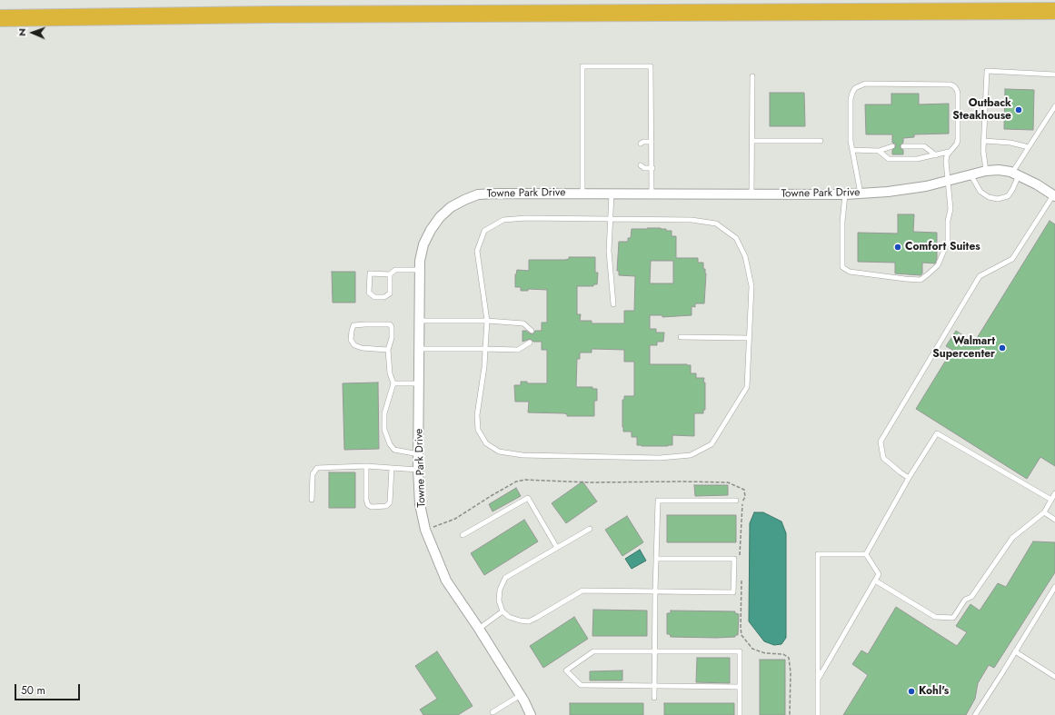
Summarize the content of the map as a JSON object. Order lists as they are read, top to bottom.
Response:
{
  "streets": {
    "street": ["Towne Park Drive"]
  },
  "places": [
    "Outback Steakhouse",
    "Comfort Suites",
    "Walmart Supercenter",
    "Kohl's"
  ],
  "scale_bar": "50 m",
  "north": "left"
}
